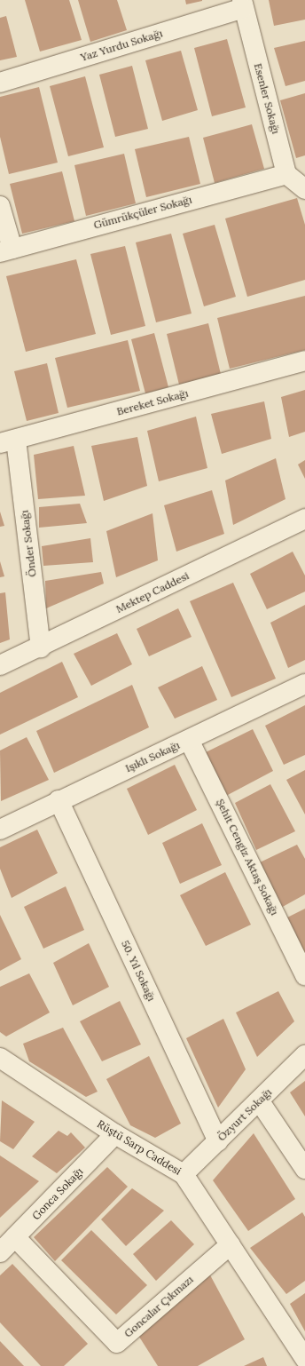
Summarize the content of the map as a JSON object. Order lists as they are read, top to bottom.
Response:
{
  "streets": {
    "street": [
      "Yaz Yurdu Sokağı",
      "Esenler Sokağı",
      "Gümrükçüler Sokağı",
      "Bereket Sokağı",
      "Önder Sokağı",
      "Mektep Caddesi",
      "Işıklı Sokağı",
      "Şehit Cengiz Aktaş Sokağı",
      "50. Yıl Sokağı",
      "Özyurt Sokağı",
      "Rüştü Sarp Caddesi",
      "Gonca Sokağı",
      "Goncalar Çıkmazı"
    ]
  },
  "crossings": [
    ["Yaz Yurdu Sokağı", "Esenler Sokağı"],
    ["Esenler Sokağı", "Gümrükçüler Sokağı"],
    ["Bereket Sokağı", "Önder Sokağı"],
    ["Önder Sokağı", "Mektep Caddesi"],
    ["Işıklı Sokağı", "Şehit Cengiz Aktaş Sokağı"],
    ["Işıklı Sokağı", "50. Yıl Sokağı"],
    ["50. Yıl Sokağı", "Özyurt Sokağı"],
    ["Özyurt Sokağı", "Rüştü Sarp Caddesi"],
    ["Rüştü Sarp Caddesi", "Gonca Sokağı"],
    ["Rüştü Sarp Caddesi", "Goncalar Çıkmazı"],
    ["Gonca Sokağı", "Goncalar Çıkmazı"]
  ]
}
